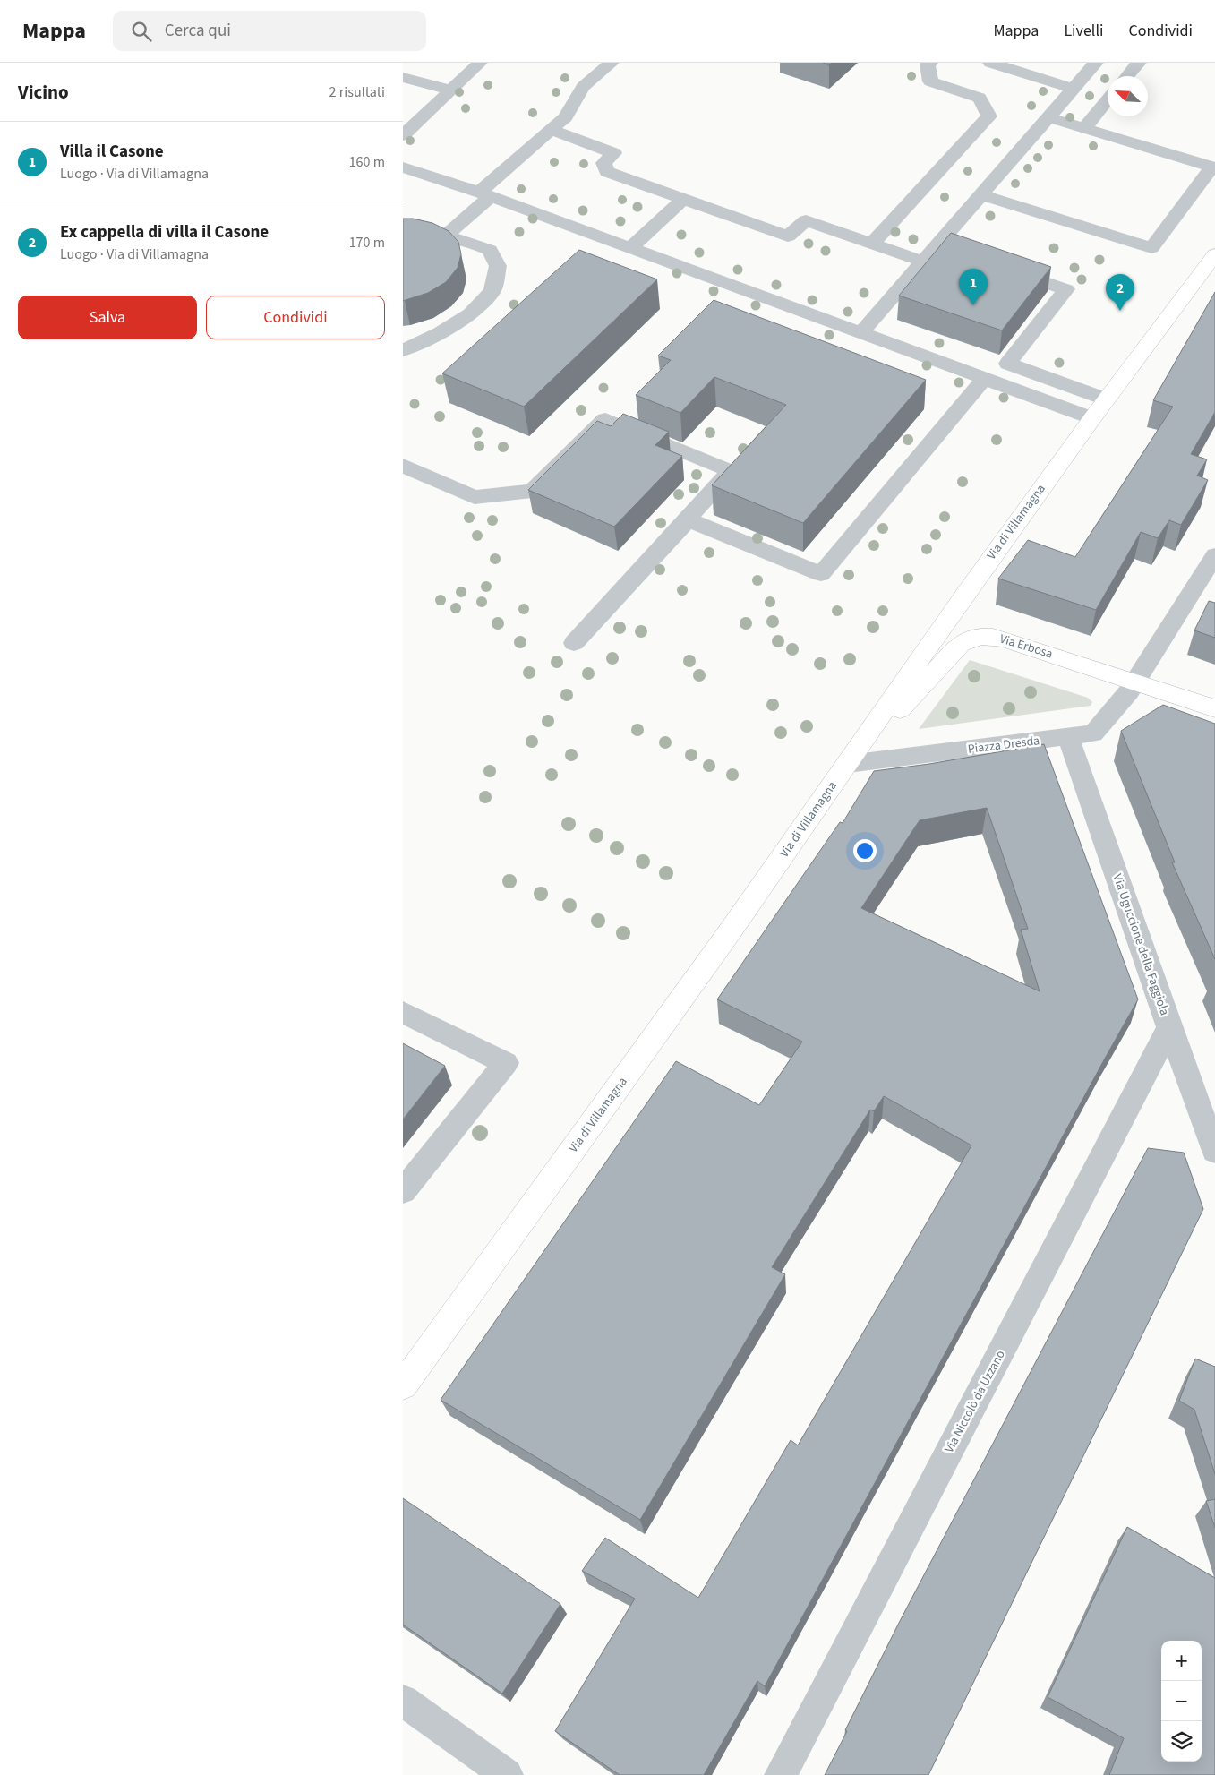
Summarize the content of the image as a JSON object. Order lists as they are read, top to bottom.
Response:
{
  "streets": {
    "main road": ["Via di Villamagna", "Via Erbosa"],
    "street": ["Piazza Dresda", "Via Uguccione della Faggiola", "Via Niccolò da Uzzano"]
  },
  "crossings": [
    ["Via di Villamagna", "Via Erbosa"],
    ["Via di Villamagna", "Piazza Dresda"],
    ["Via Erbosa", "Piazza Dresda"],
    ["Piazza Dresda", "Via Uguccione della Faggiola"],
    ["Via Uguccione della Faggiola", "Via Niccolò da Uzzano"]
  ],
  "north": "top left",
  "page": {
    "header": "Mappa",
    "search": "Cerca qui",
    "nav": ["Mappa", "Livelli", "Condividi"],
    "heading": ["Vicino", "2 risultati"],
    "list": [
      {
        "mark": "1",
        "name": "Villa il Casone",
        "note": "Luogo · Via di Villamagna",
        "value": "160 m"
      },
      {
        "mark": "2",
        "name": "Ex cappella di villa il Casone",
        "note": "Luogo · Via di Villamagna",
        "value": "170 m"
      }
    ],
    "pins": ["1", "2"],
    "buttons": ["Salva", "Condividi"],
    "map_buttons": ["+", "−"]
  }
}
